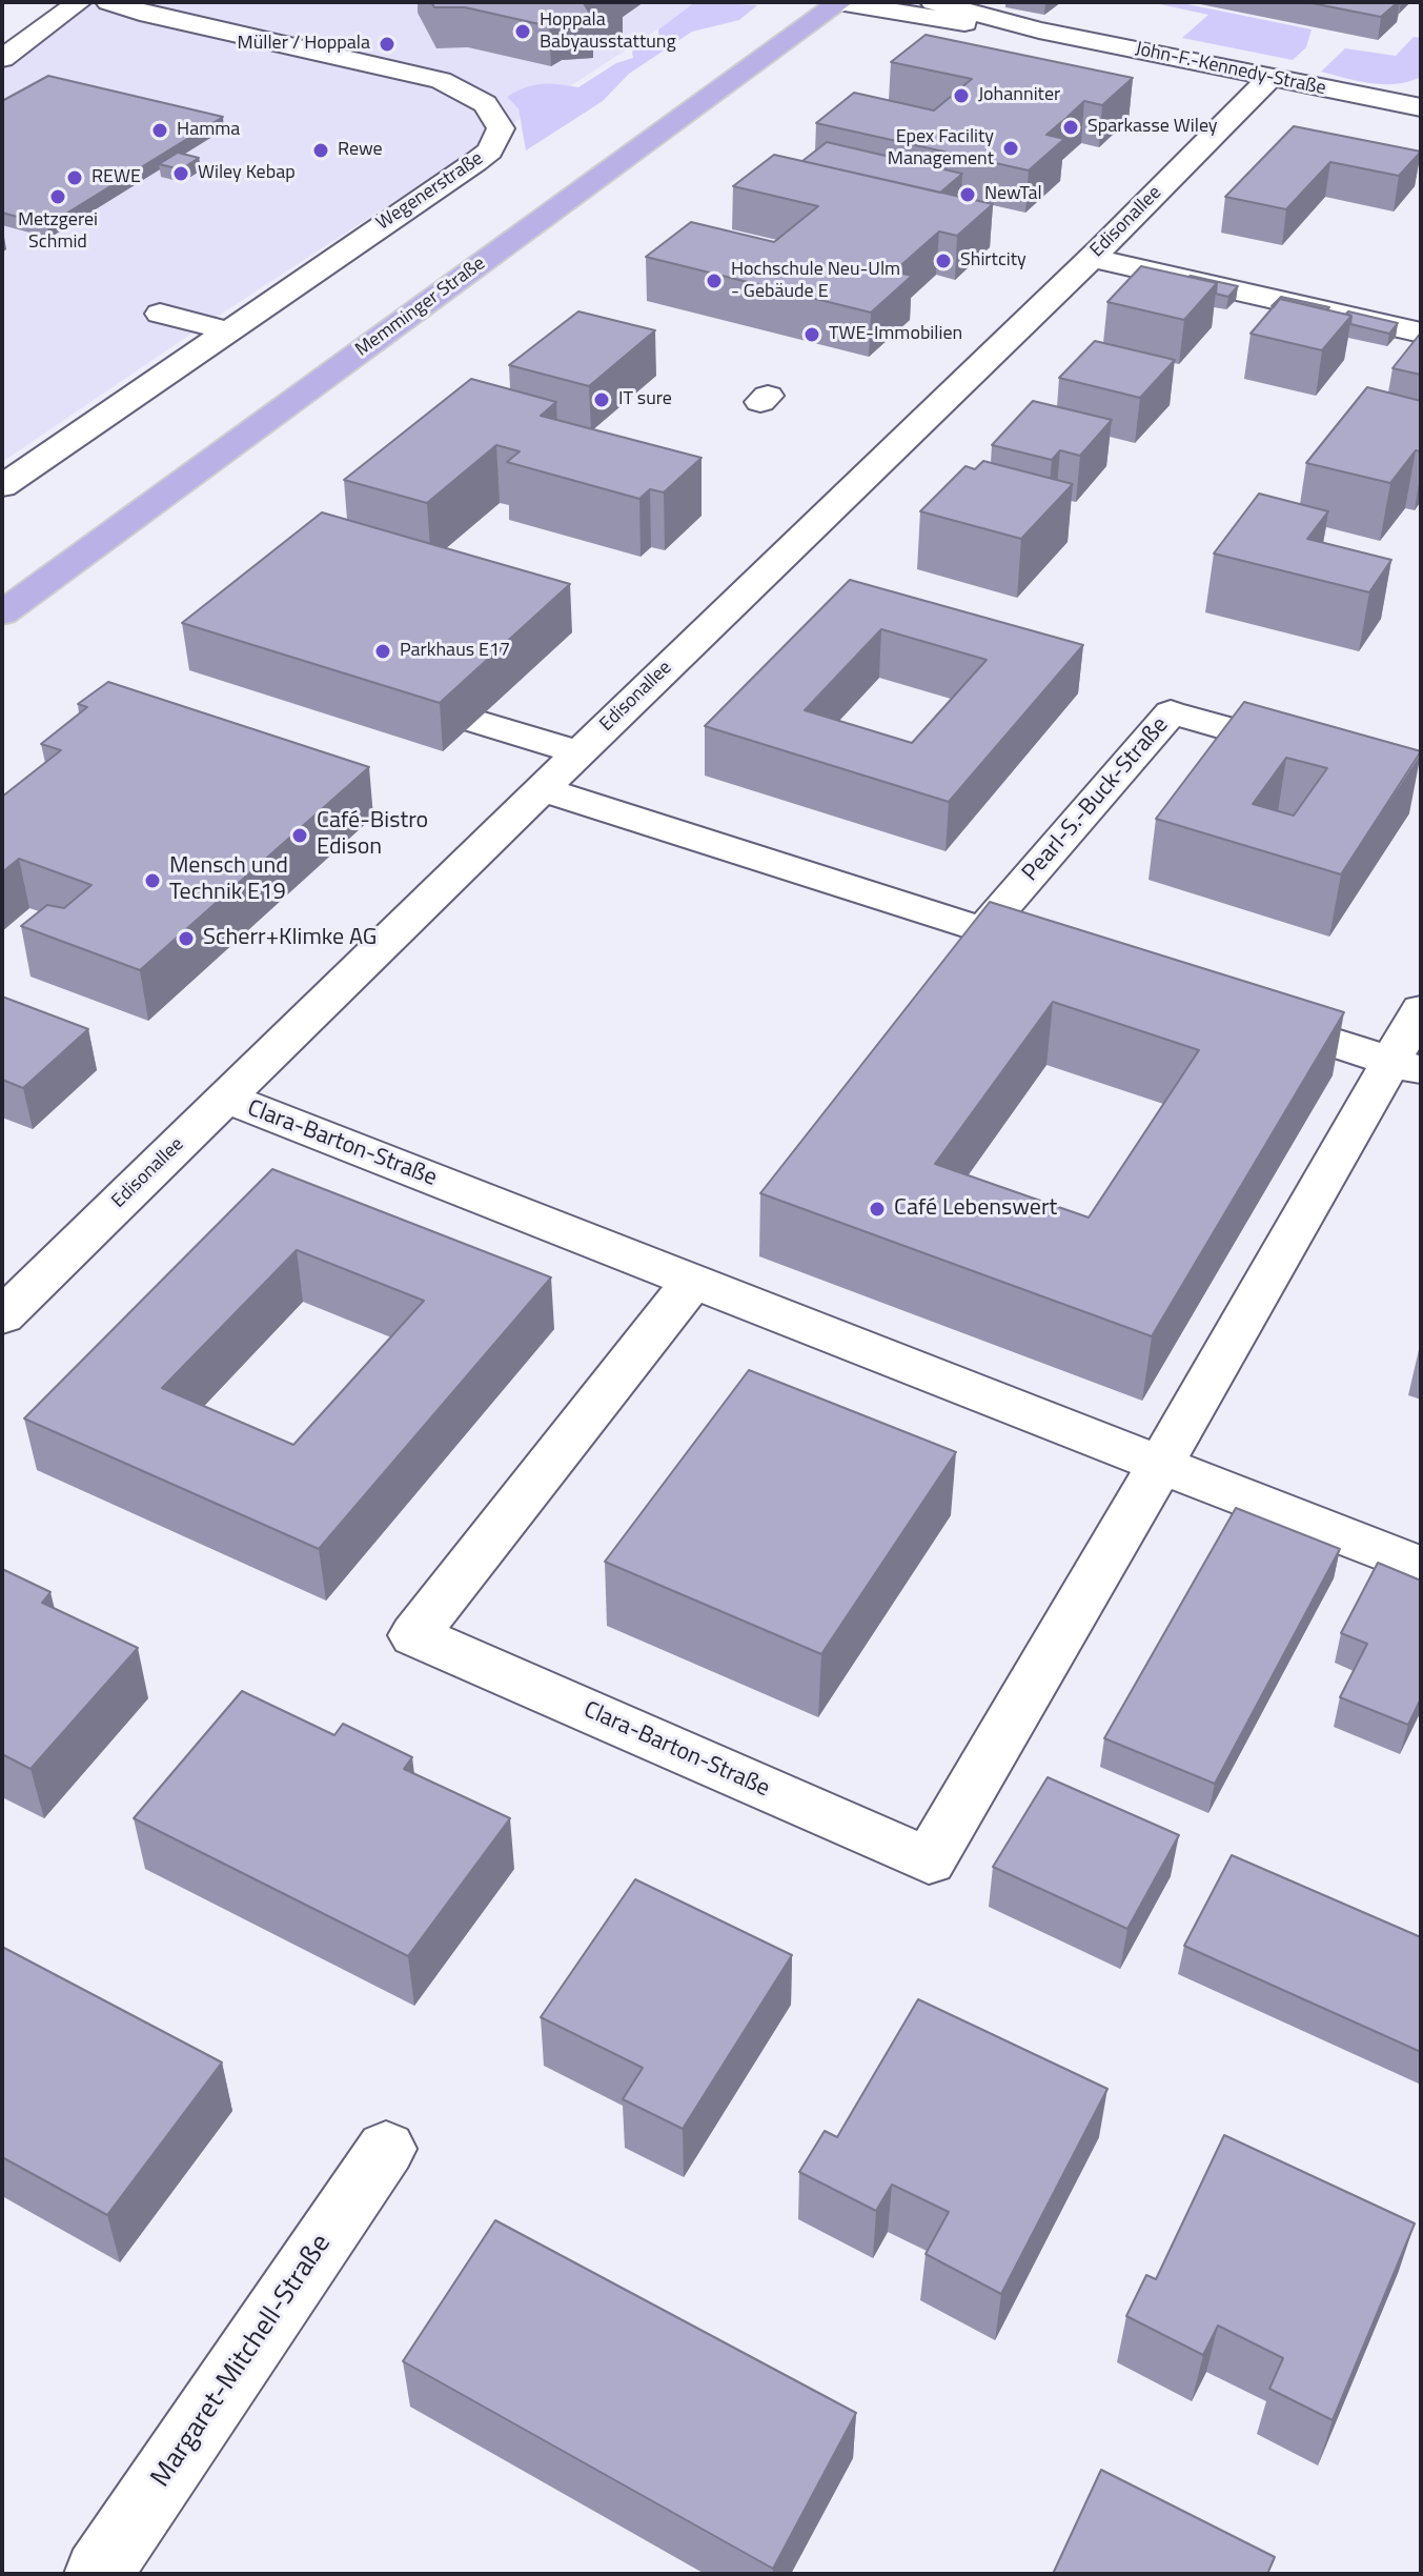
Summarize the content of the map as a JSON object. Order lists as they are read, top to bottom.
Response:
{
  "streets": {
    "main road": ["Memminger Straße"],
    "street": [
      "John-F.-Kennedy-Straße",
      "Wegenerstraße",
      "Edisonallee",
      "Pearl-S.-Buck-Straße",
      "Clara-Barton-Straße",
      "Margaret-Mitchell-Straße"
    ]
  },
  "crossings": [
    ["John-F.-Kennedy-Straße", "Edisonallee"],
    ["John-F.-Kennedy-Straße", "Memminger Straße"],
    ["Edisonallee", "Clara-Barton-Straße"]
  ],
  "places": [
    "Hoppala Babyausstattung",
    "Müller / Hoppala",
    "Johanniter",
    "Sparkasse Wiley",
    "Hamma",
    "Epex Facility Management",
    "Rewe",
    "Wiley Kebap",
    "REWE",
    "NewTal",
    "Metzgerei Schmid",
    "Shirtcity",
    "Hochschule Neu-Ulm - Gebäude E",
    "TWE-Immobilien",
    "IT sure",
    "Parkhaus E17",
    "Café-Bistro Edison",
    "Mensch und Technik E19",
    "Scherr+Klimke AG",
    "Café Lebenswert"
  ]
}
